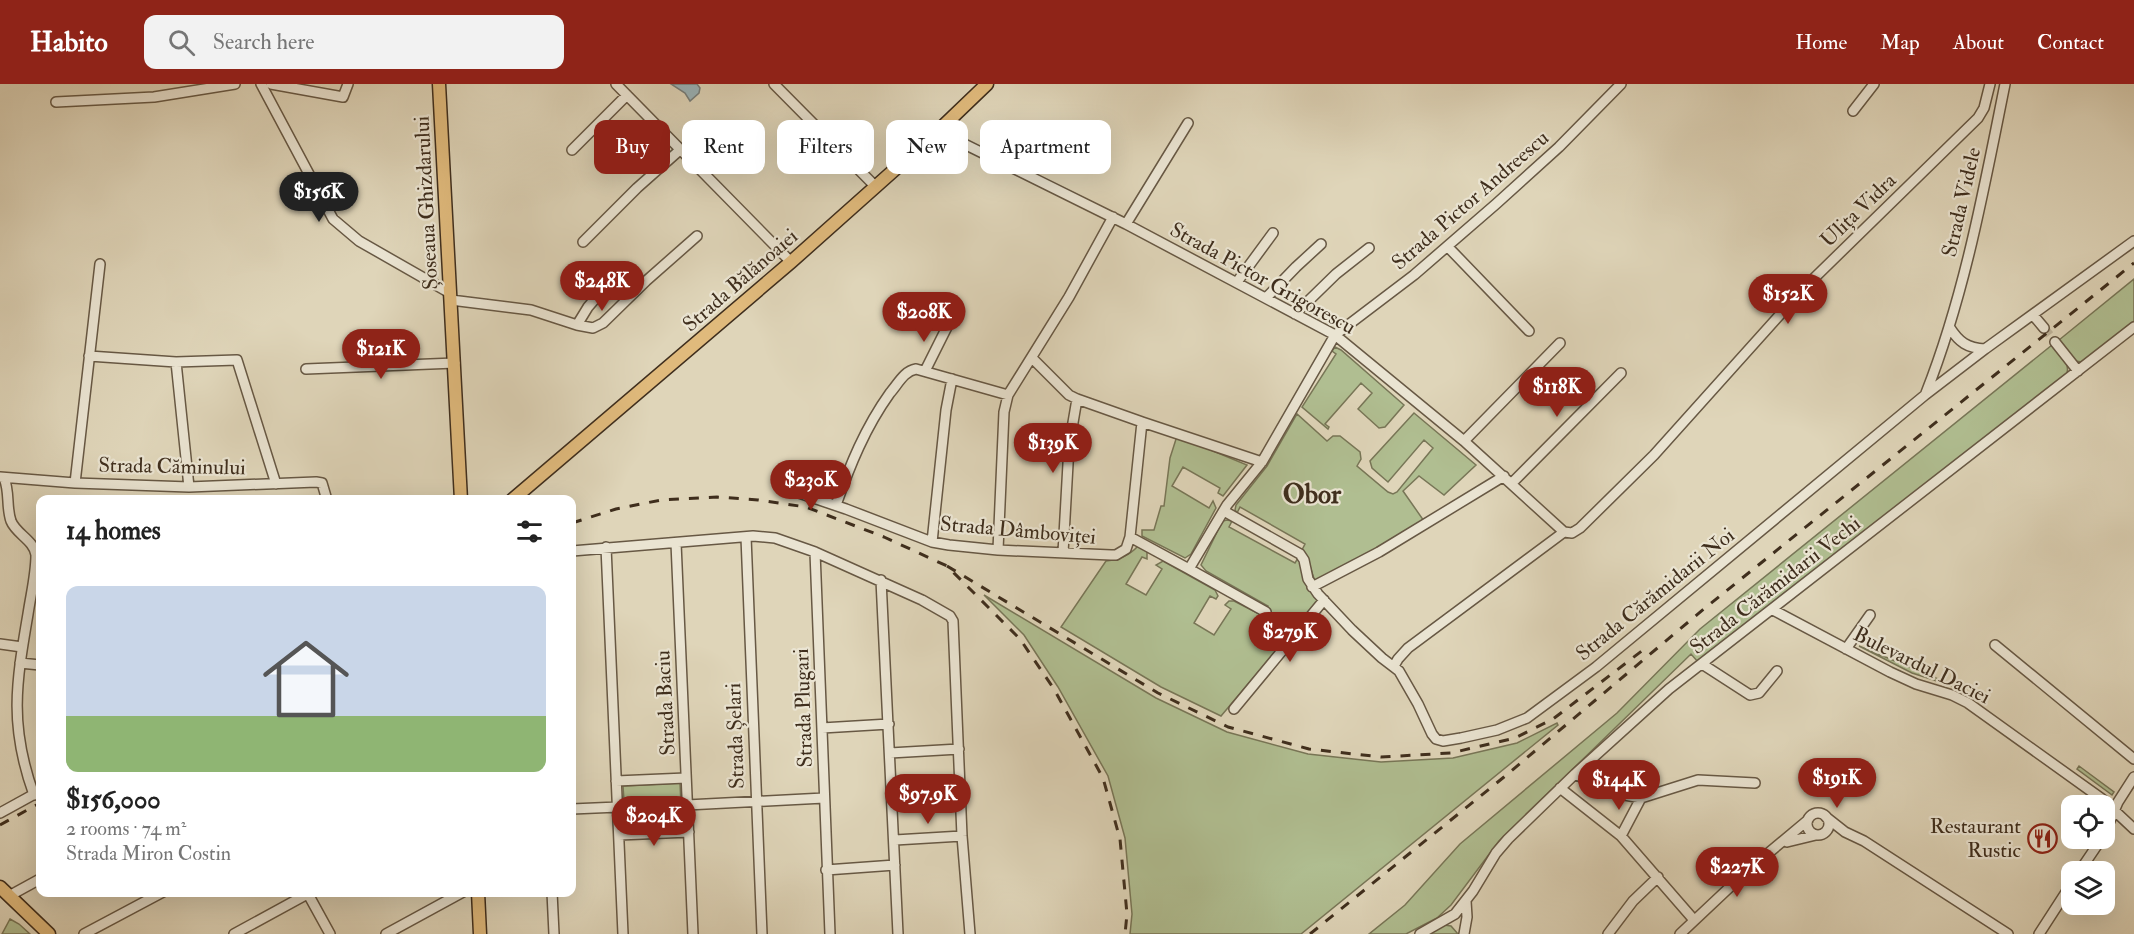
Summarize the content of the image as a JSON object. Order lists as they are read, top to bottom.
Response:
{
  "streets": {
    "main road": ["Șoseaua Ghizdarului", "Strada Bălănoaiei"],
    "street": [
      "Strada Pictor Andreescu",
      "Strada Videle",
      "Ulița Vidra",
      "Strada Pictor Grigorescu",
      "Strada Căminului",
      "Strada Dâmboviței",
      "Strada Cărămidarii Vechi",
      "Strada Cărămidarii Noi",
      "Bulevardul Daciei",
      "Strada Baciu",
      "Strada Plugari",
      "Strada Șelari"
    ]
  },
  "crossings": [
    ["Strada Pictor Andreescu", "Strada Pictor Grigorescu"],
    ["Strada Videle", "Strada Cărămidarii Noi"],
    ["Ulița Vidra", "Strada Pictor Grigorescu"],
    ["Ulița Vidra", "Strada Cărămidarii Noi"],
    ["Strada Cărămidarii Vechi", "Bulevardul Daciei"]
  ],
  "districts": ["Obor"],
  "places": {
    "restaurant": ["Restaurant Rustic"]
  },
  "page": {
    "header": "Habito",
    "search": "Search here",
    "nav": [
      "Home",
      "Map",
      "About",
      "Contact"
    ],
    "chip": [
      "Buy",
      "Rent",
      "Filters",
      "New",
      "Apartment"
    ],
    "price": [
      "$156K",
      "$248K",
      "$152K",
      "$208K",
      "$121K",
      "$118K",
      "$139K",
      "$230K",
      "$279K",
      "$191K",
      "$144K",
      "$97.9K",
      "$204K",
      "$227K"
    ],
    "heading": "14 homes",
    "list": [
      {
        "name": "$156,000",
        "note": "2 rooms · 74 m² · Strada Miron Costin"
      }
    ]
  }
}
